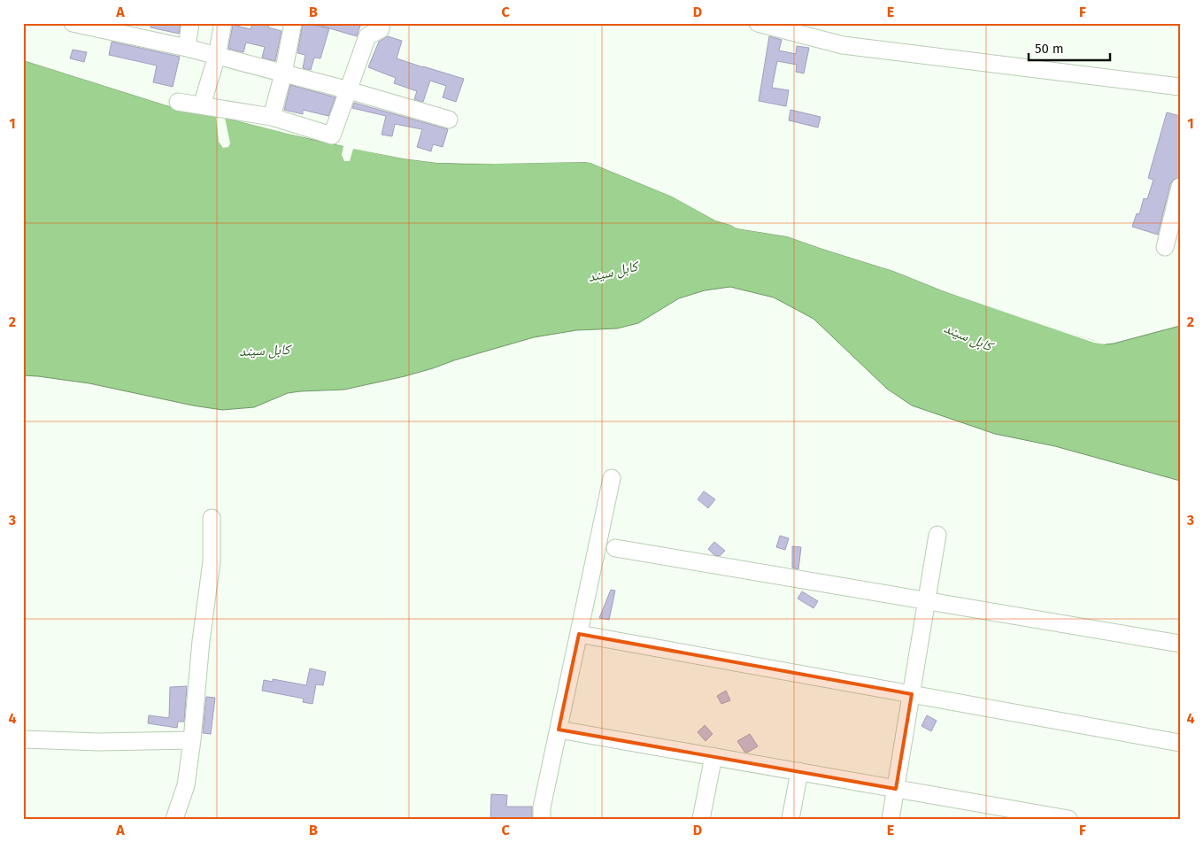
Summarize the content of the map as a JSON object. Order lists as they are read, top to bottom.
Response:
{
  "water": ["کابل سيند"],
  "scale_bar": "50 m",
  "grid": {
    "columns": [
      "A",
      "B",
      "C",
      "D",
      "E",
      "F"
    ],
    "rows": [
      "1",
      "2",
      "3",
      "4"
    ]
  }
}
